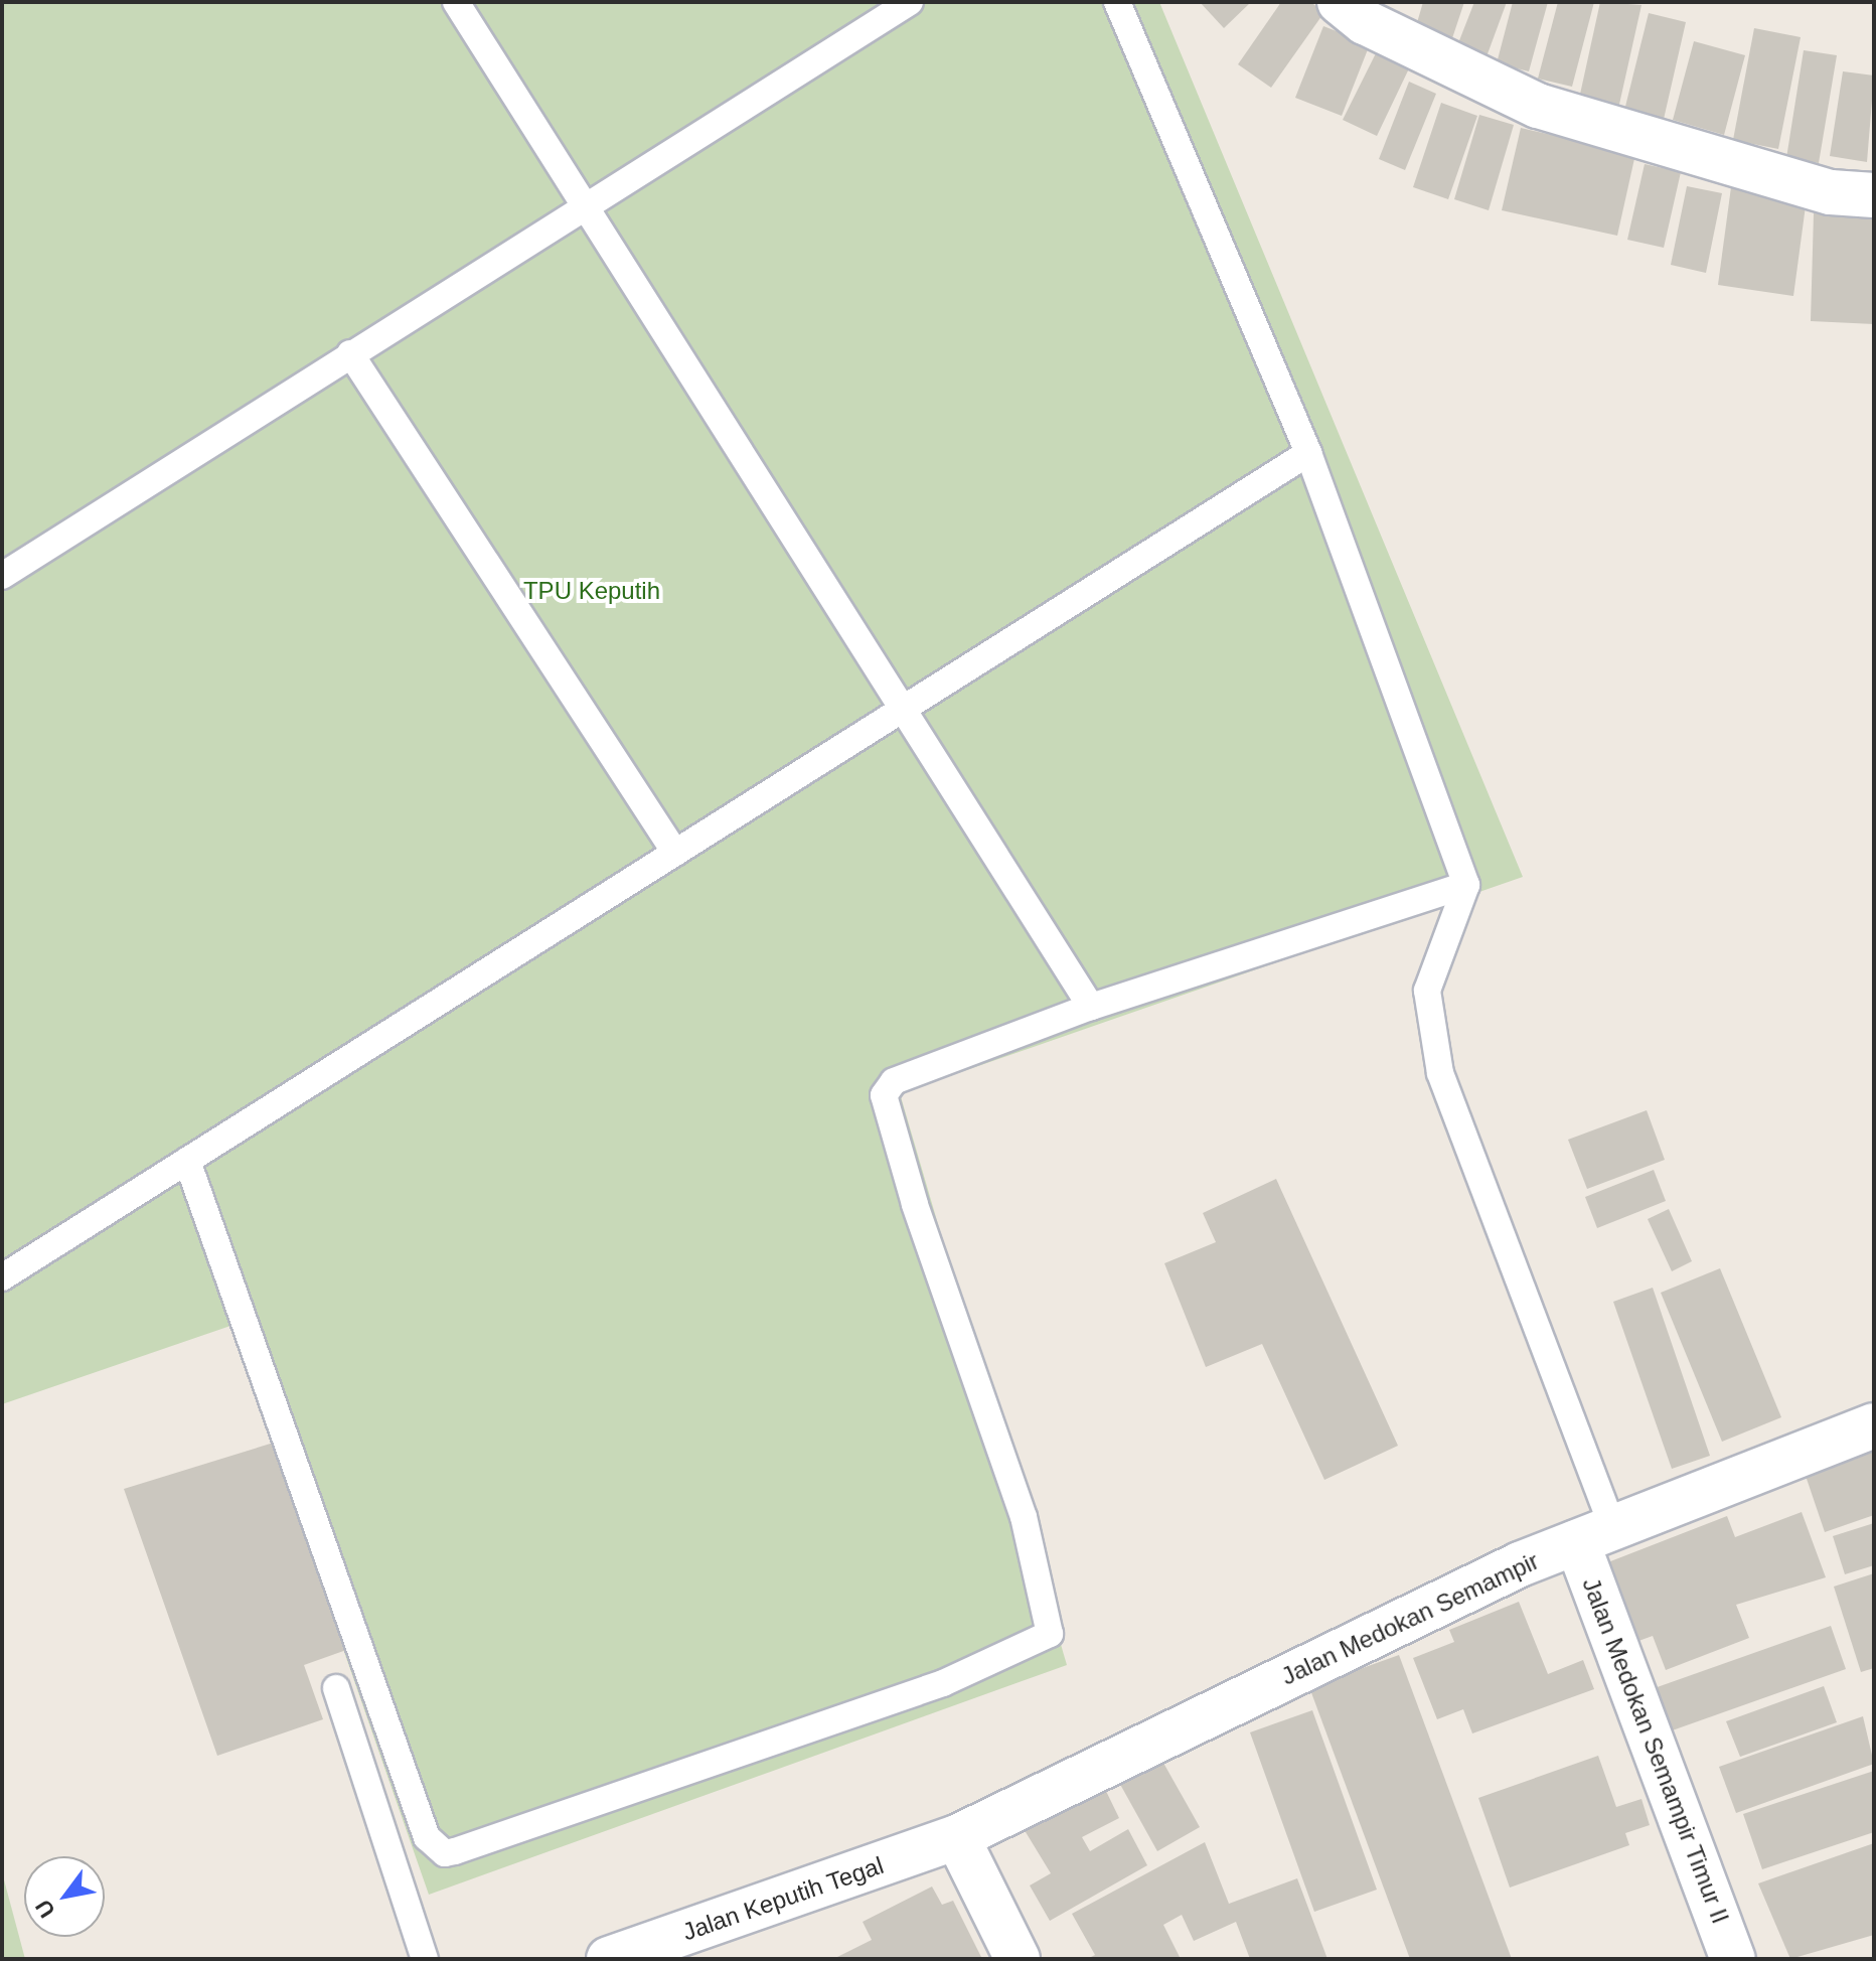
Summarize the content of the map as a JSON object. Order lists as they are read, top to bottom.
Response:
{
  "streets": {
    "street": ["Jalan Medokan Semampir", "Jalan Medokan Semampir Timur II", "Jalan Keputih Tegal"]
  },
  "crossings": [
    ["Jalan Medokan Semampir", "Jalan Medokan Semampir Timur II"],
    ["Jalan Medokan Semampir", "Jalan Keputih Tegal"]
  ],
  "parks": ["TPU Keputih"],
  "north": "bottom left"
}
